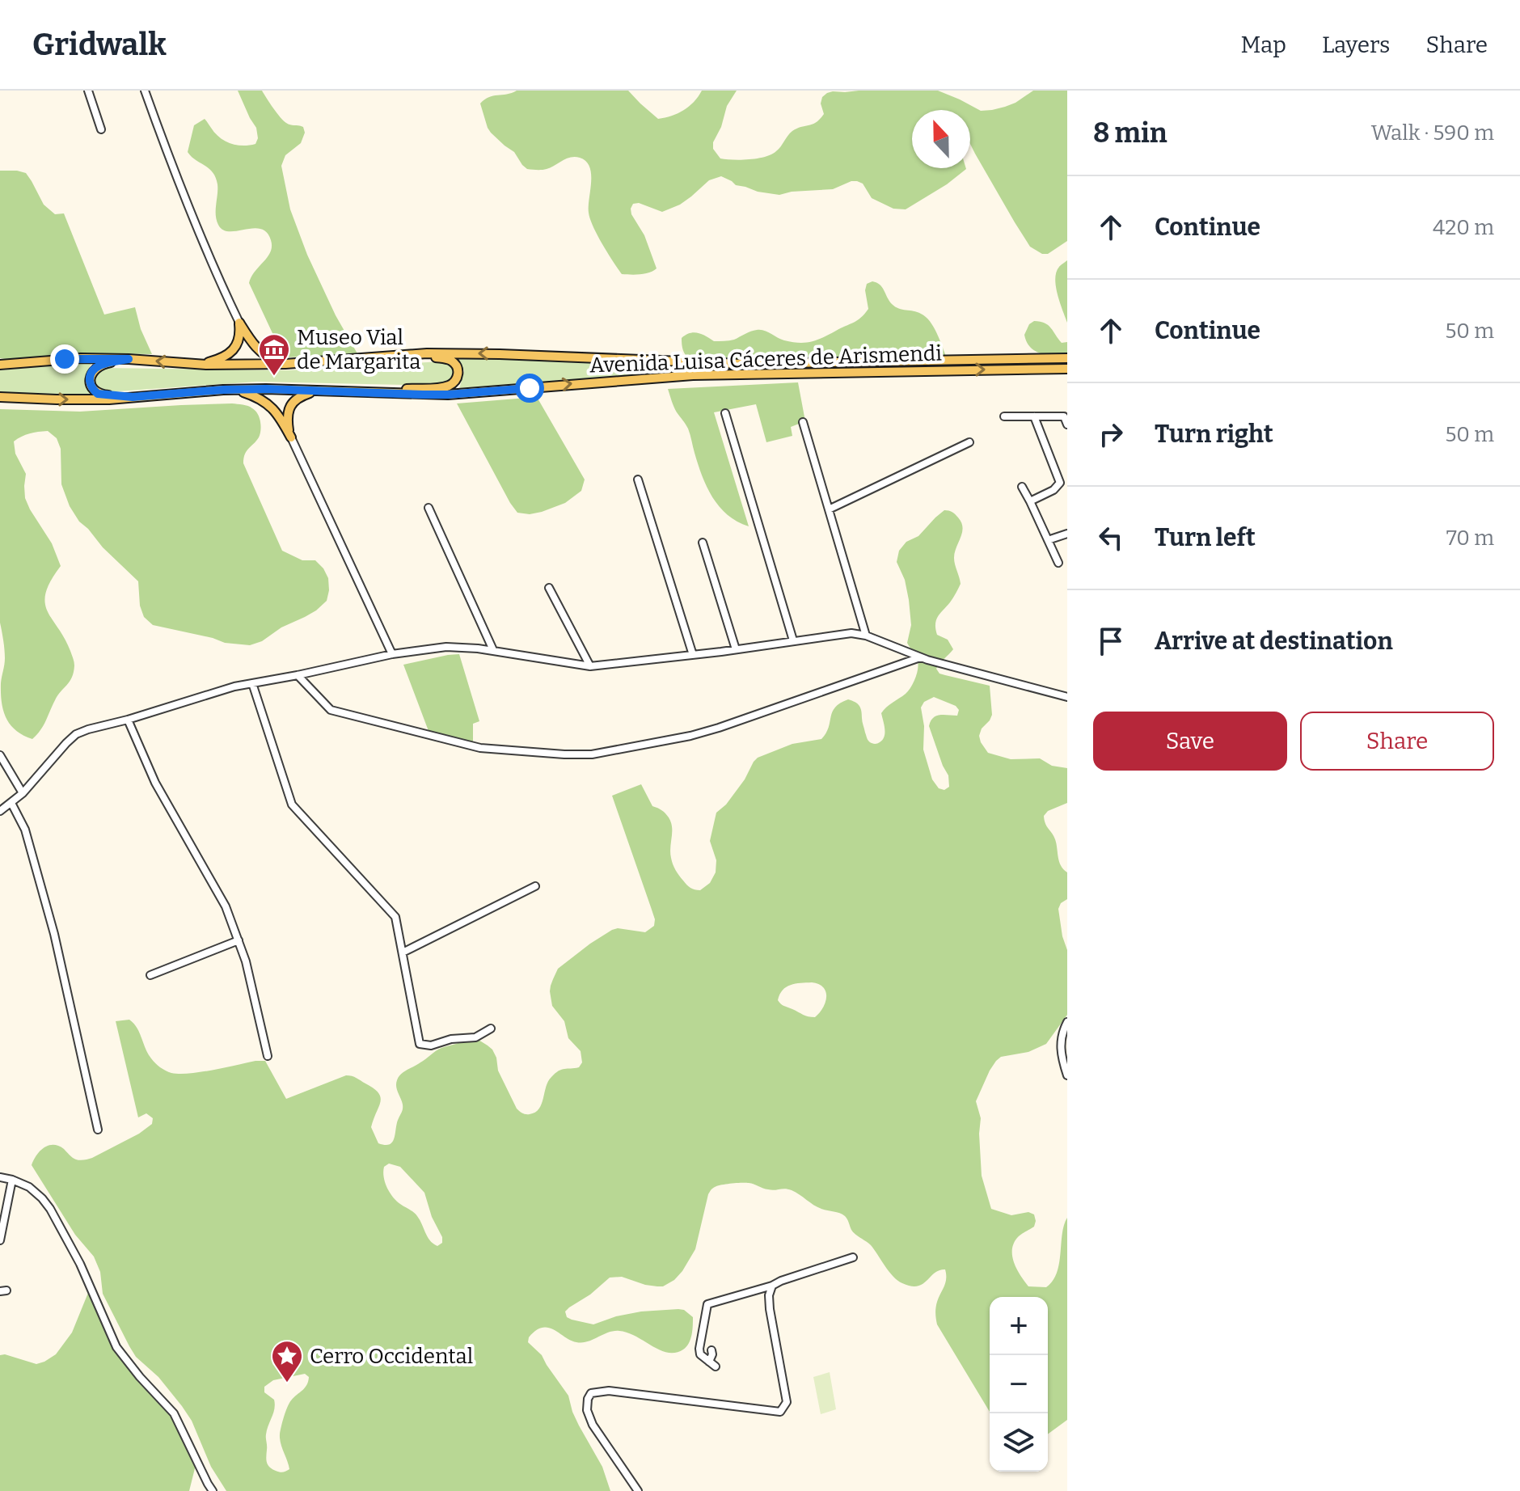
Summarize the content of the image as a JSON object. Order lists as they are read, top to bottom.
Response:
{
  "streets": {
    "main road": ["Avenida Luisa Cáceres de Arismendi"]
  },
  "places": {
    "museum": ["Museo Vial de Margarita"],
    "place": ["Cerro Occidental"]
  },
  "north": "top",
  "page": {
    "header": "Gridwalk",
    "nav": ["Map", "Layers", "Share"],
    "heading": ["8 min", "Walk · 590 m"],
    "list": [
      ["Continue", "420 m"],
      ["Continue", "50 m"],
      ["Turn right", "50 m"],
      ["Turn left", "70 m"],
      "Arrive at destination"
    ],
    "buttons": ["Save", "Share"],
    "map_buttons": ["+", "−"]
  }
}
